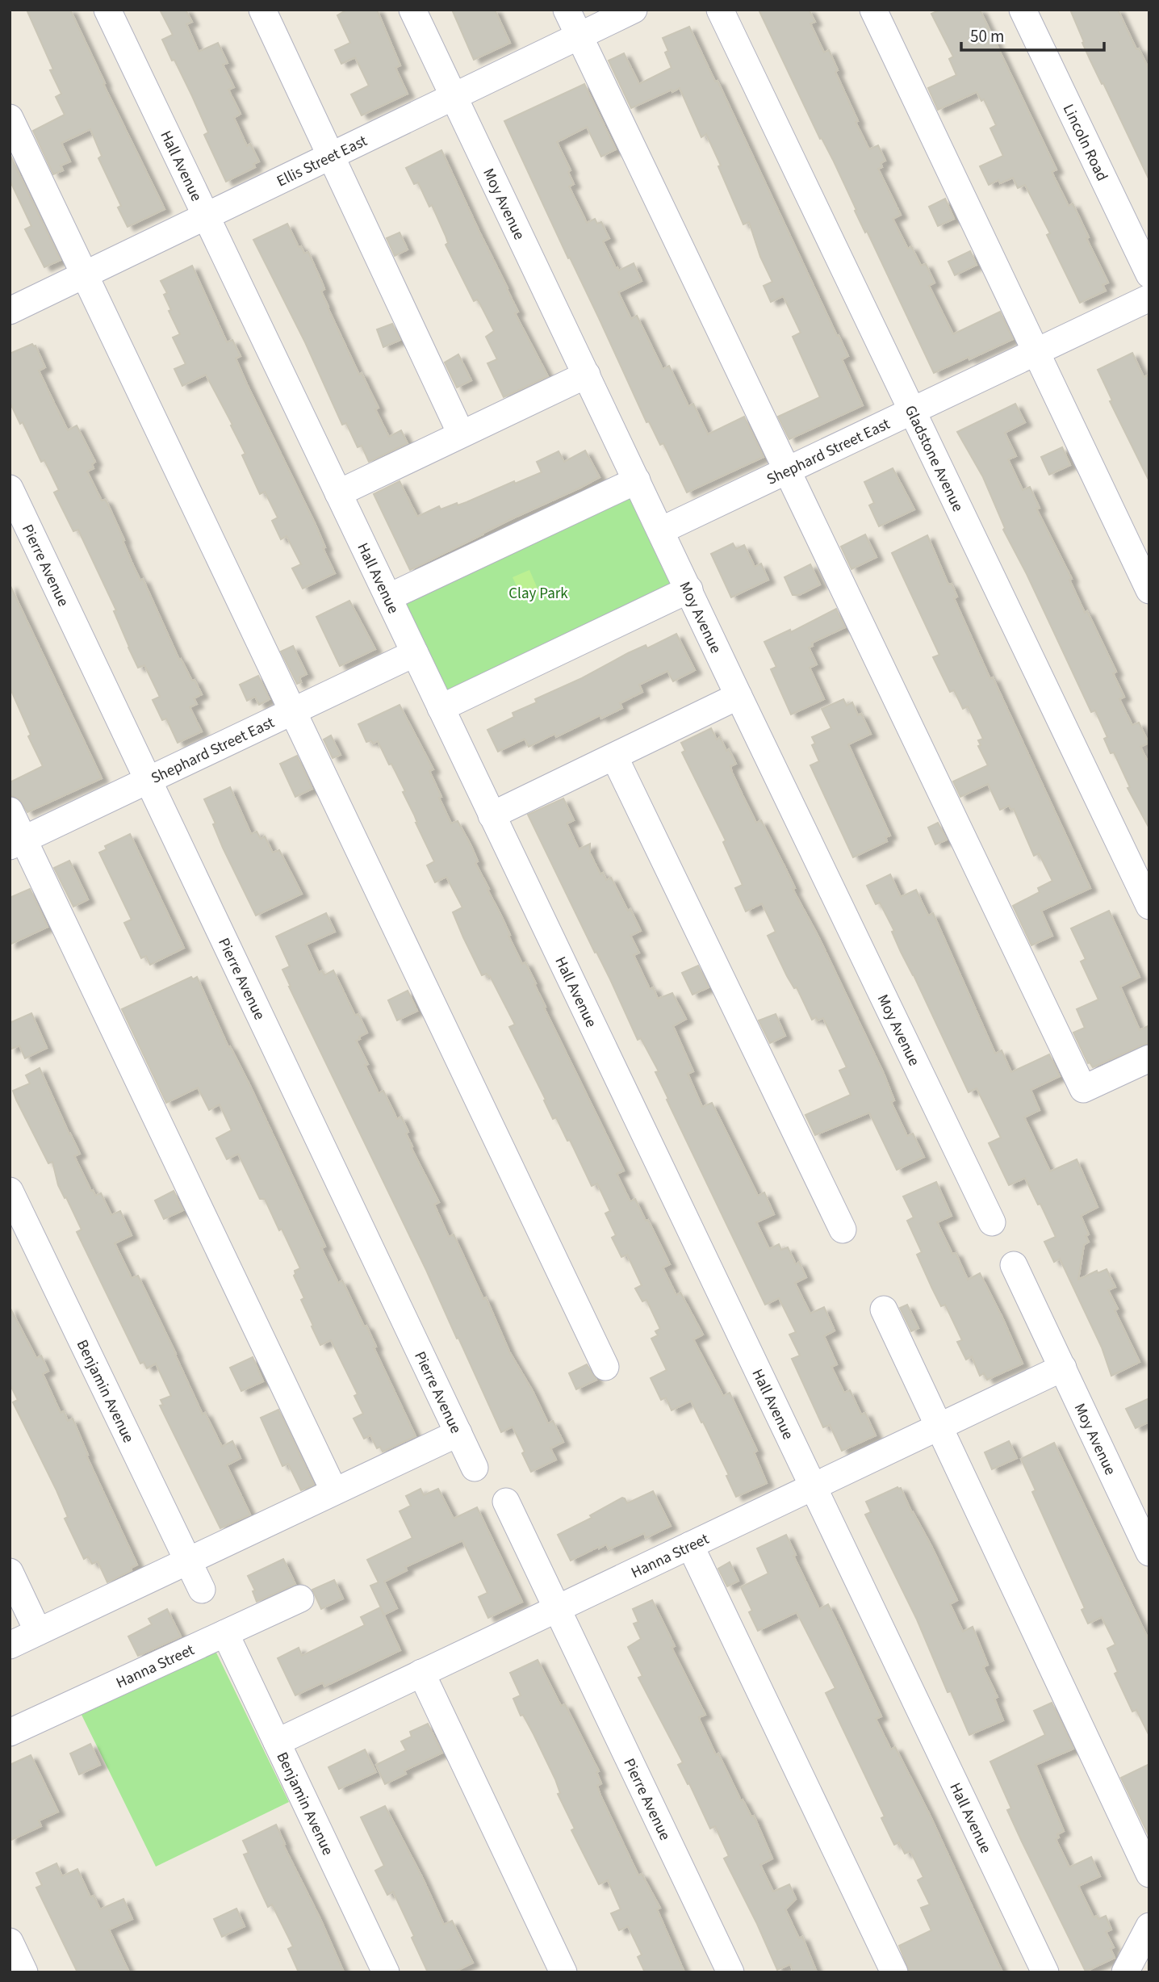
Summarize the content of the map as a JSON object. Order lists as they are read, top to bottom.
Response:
{
  "streets": {
    "street": [
      "Lincoln Road",
      "Ellis Street East",
      "Hall Avenue",
      "Moy Avenue",
      "Shephard Street East",
      "Gladstone Avenue",
      "Pierre Avenue",
      "Benjamin Avenue",
      "Hanna Street"
    ]
  },
  "crossings": [
    ["Ellis Street East", "Hall Avenue"],
    ["Ellis Street East", "Moy Avenue"],
    ["Hall Avenue", "Shephard Street East"],
    ["Hall Avenue", "Hanna Street"],
    ["Moy Avenue", "Shephard Street East"],
    ["Moy Avenue", "Hanna Street"],
    ["Shephard Street East", "Gladstone Avenue"],
    ["Shephard Street East", "Pierre Avenue"],
    ["Pierre Avenue", "Hanna Street"],
    ["Benjamin Avenue", "Hanna Street"]
  ],
  "parks": ["Clay Park"],
  "scale_bar": "50 m"
}
